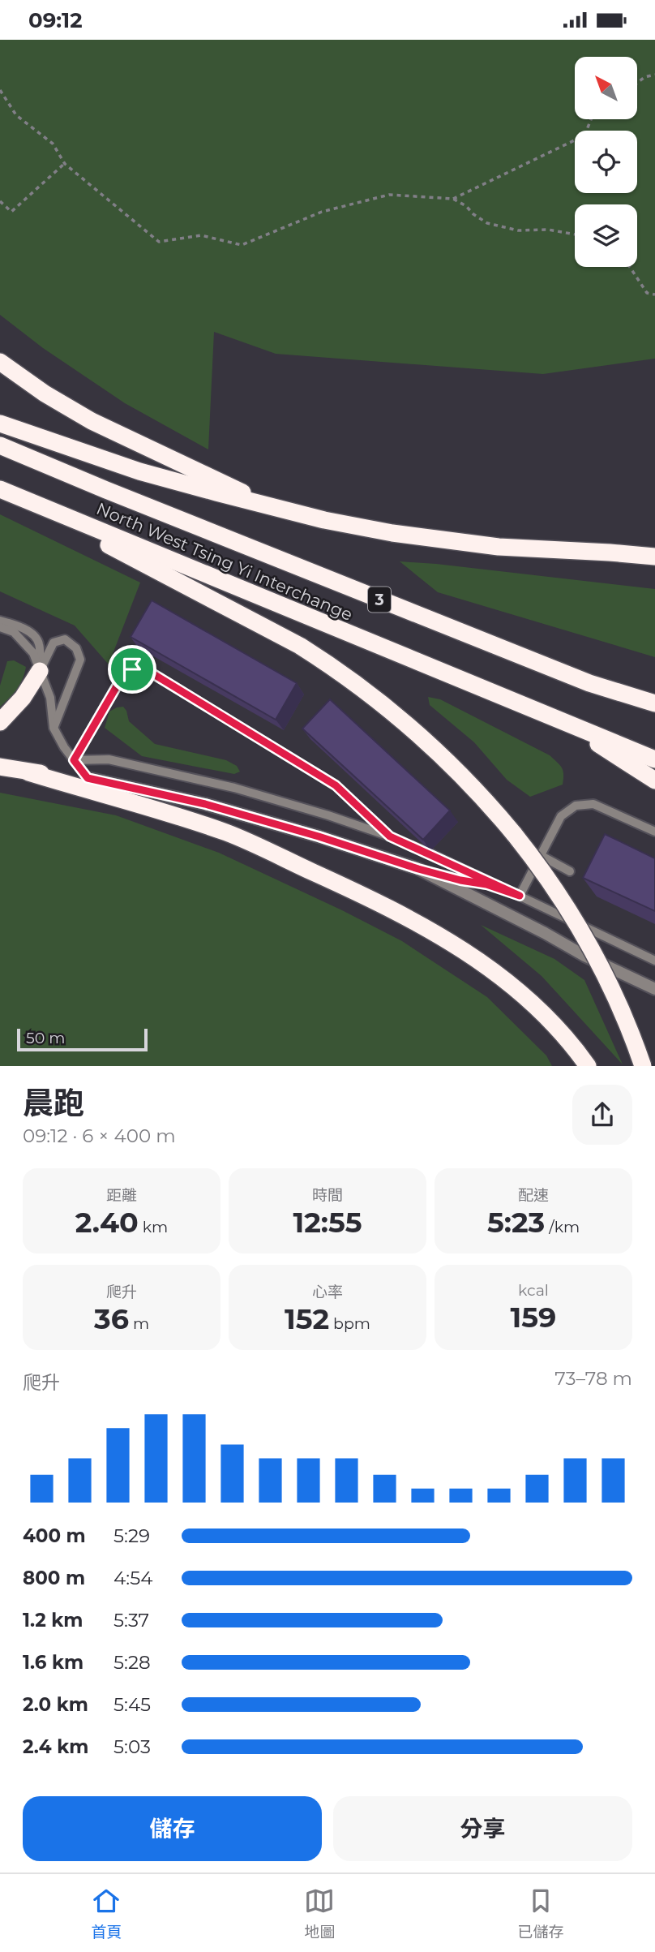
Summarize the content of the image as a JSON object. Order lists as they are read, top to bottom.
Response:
{
  "streets": {
    "highway": ["North West Tsing Yi Interchange", "3"]
  },
  "scale_bar": "50 m",
  "north": "top left",
  "page": {
    "status": "09:12",
    "scale": "50 m",
    "heading": ["晨跑", "09:12 · 6 × 400 m"],
    "stats": [
      ["距離", "2.40 km"],
      ["時間", "12:55"],
      ["配速", "5:23 /km"],
      ["爬升", "36 m"],
      ["心率", "152 bpm"],
      ["kcal", "159"]
    ],
    "chart": ["爬升", "73–78 m"],
    "list": [
      {
        "name": "400 m",
        "note": "5:29"
      },
      {
        "name": "800 m",
        "note": "4:54"
      },
      {
        "name": "1.2 km",
        "note": "5:37"
      },
      {
        "name": "1.6 km",
        "note": "5:28"
      },
      {
        "name": "2.0 km",
        "note": "5:45"
      },
      {
        "name": "2.4 km",
        "note": "5:03"
      }
    ],
    "buttons": ["儲存", "分享"],
    "tabs": ["首頁", "地圖", "已儲存"]
  }
}
